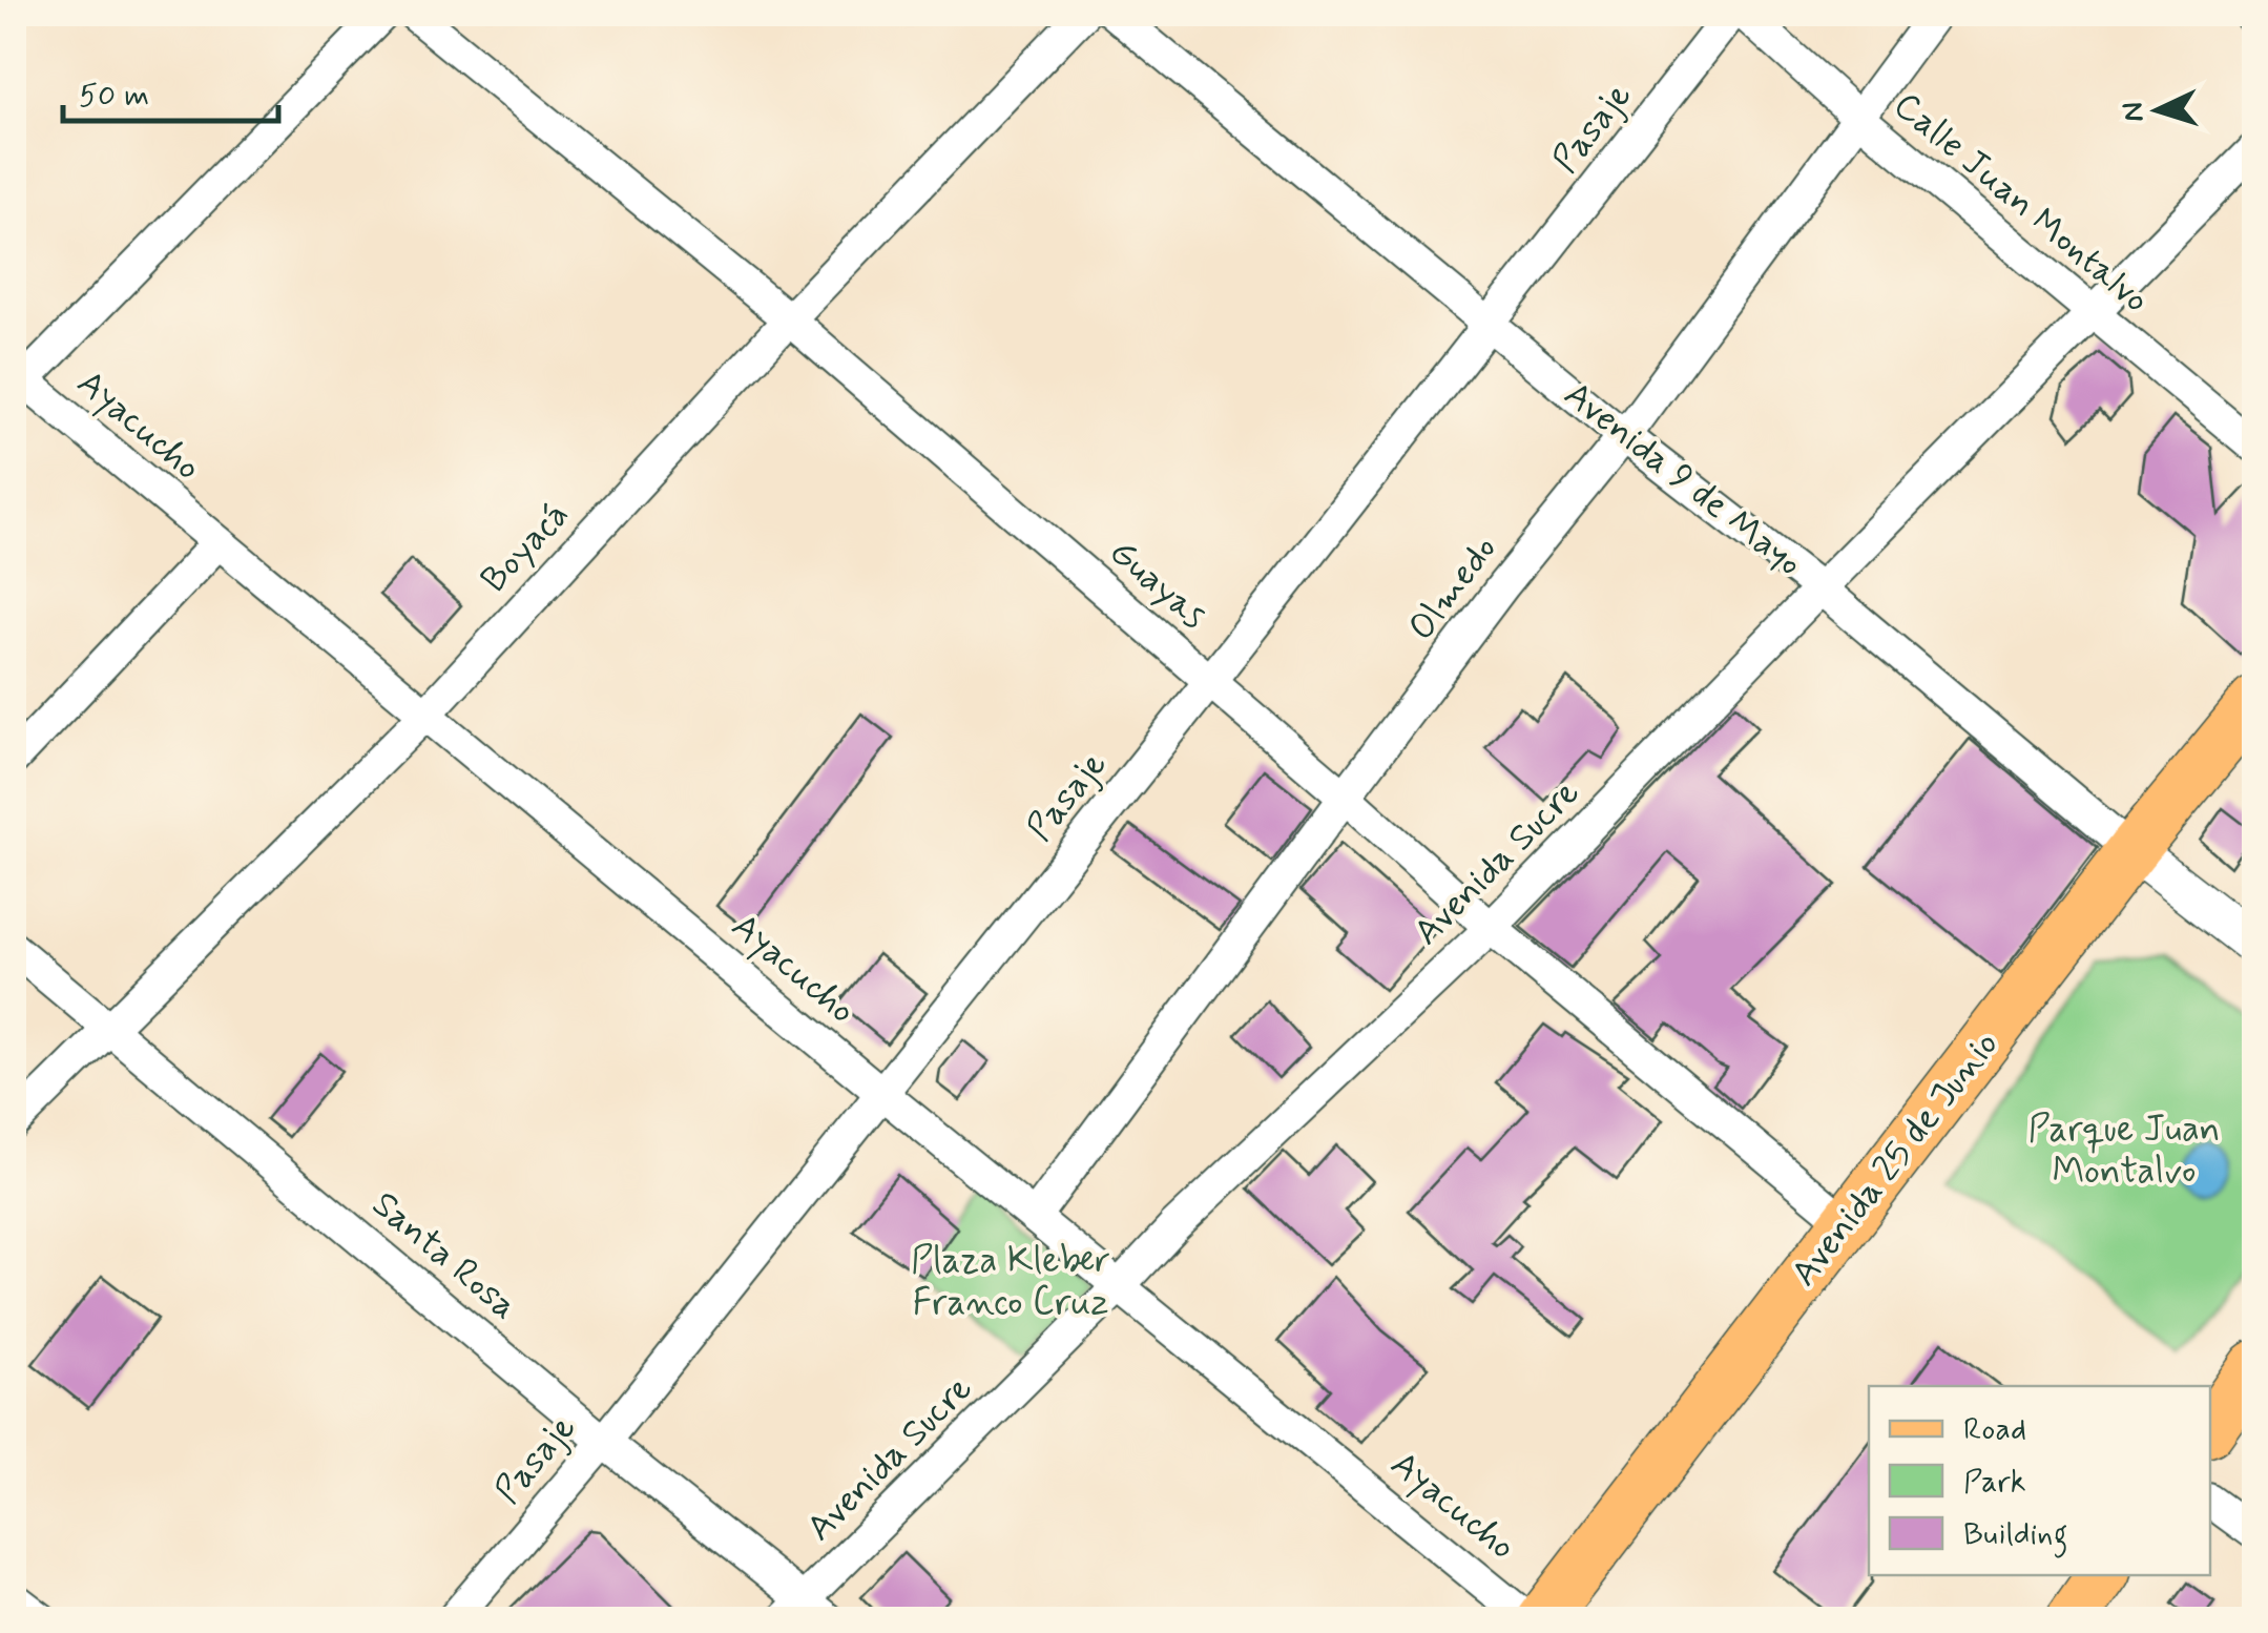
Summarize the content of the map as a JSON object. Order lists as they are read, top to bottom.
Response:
{
  "streets": {
    "main road": ["Avenida 25 de Junio"],
    "street": [
      "Pasaje",
      "Calle Juan Montalvo",
      "Ayacucho",
      "Avenida 9 de Mayo",
      "Boyacá",
      "Guayas",
      "Olmedo",
      "Avenida Sucre",
      "Santa Rosa"
    ]
  },
  "crossings": [
    ["Pasaje", "Ayacucho"],
    ["Pasaje", "Avenida 9 de Mayo"],
    ["Pasaje", "Guayas"],
    ["Pasaje", "Santa Rosa"],
    ["Calle Juan Montalvo", "Olmedo"],
    ["Calle Juan Montalvo", "Avenida Sucre"],
    ["Ayacucho", "Boyacá"],
    ["Ayacucho", "Olmedo"],
    ["Ayacucho", "Avenida Sucre"],
    ["Avenida 9 de Mayo", "Olmedo"],
    ["Avenida 9 de Mayo", "Avenida Sucre"],
    ["Avenida 9 de Mayo", "Avenida 25 de Junio"],
    ["Boyacá", "Guayas"],
    ["Boyacá", "Santa Rosa"],
    ["Guayas", "Olmedo"],
    ["Guayas", "Avenida Sucre"],
    ["Guayas", "Avenida 25 de Junio"],
    ["Avenida Sucre", "Santa Rosa"]
  ],
  "parks": ["Parque Juan Montalvo", "Plaza Kleber Franco Cruz"],
  "legend": ["Road", "Park", "Building"],
  "scale_bar": "50 m",
  "north": "left"
}
